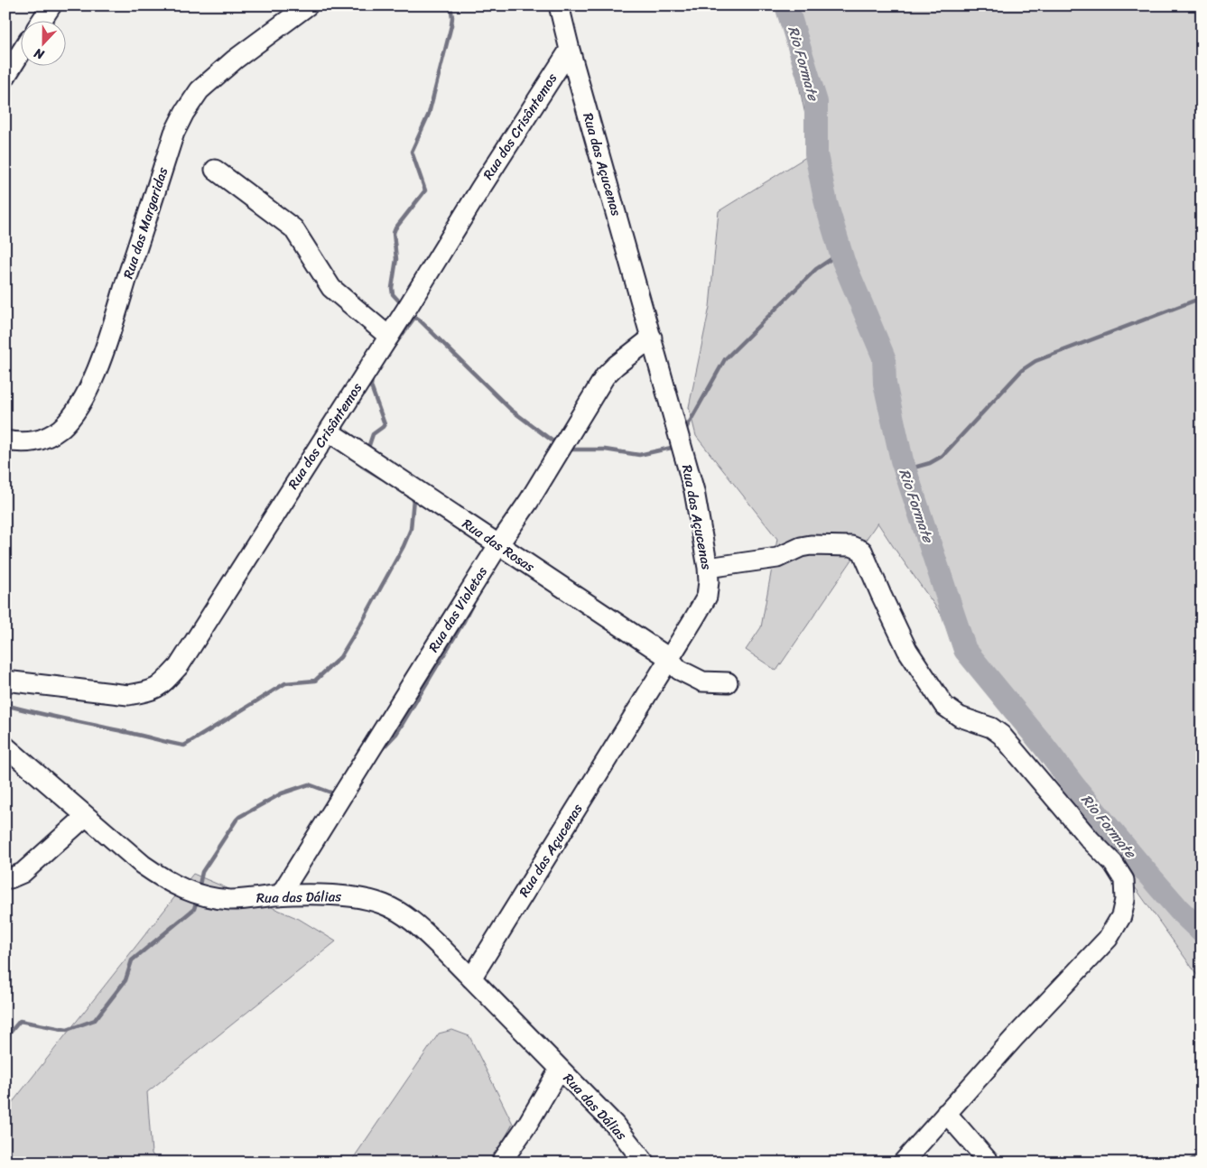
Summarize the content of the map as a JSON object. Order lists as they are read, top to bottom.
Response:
{
  "streets": {
    "street": [
      "Rua dos Crisântemos",
      "Rua das Açucenas",
      "Rua das Margaridas",
      "Rua das Rosas",
      "Rua das Violetas",
      "Rua das Dálias"
    ]
  },
  "crossings": [
    ["Rua dos Crisântemos", "Rua das Açucenas"],
    ["Rua dos Crisântemos", "Rua das Rosas"],
    ["Rua das Açucenas", "Rua das Rosas"],
    ["Rua das Açucenas", "Rua das Violetas"],
    ["Rua das Açucenas", "Rua das Dálias"],
    ["Rua das Rosas", "Rua das Violetas"],
    ["Rua das Violetas", "Rua das Dálias"]
  ],
  "water": ["Rio Formate"],
  "north": "bottom"
}
